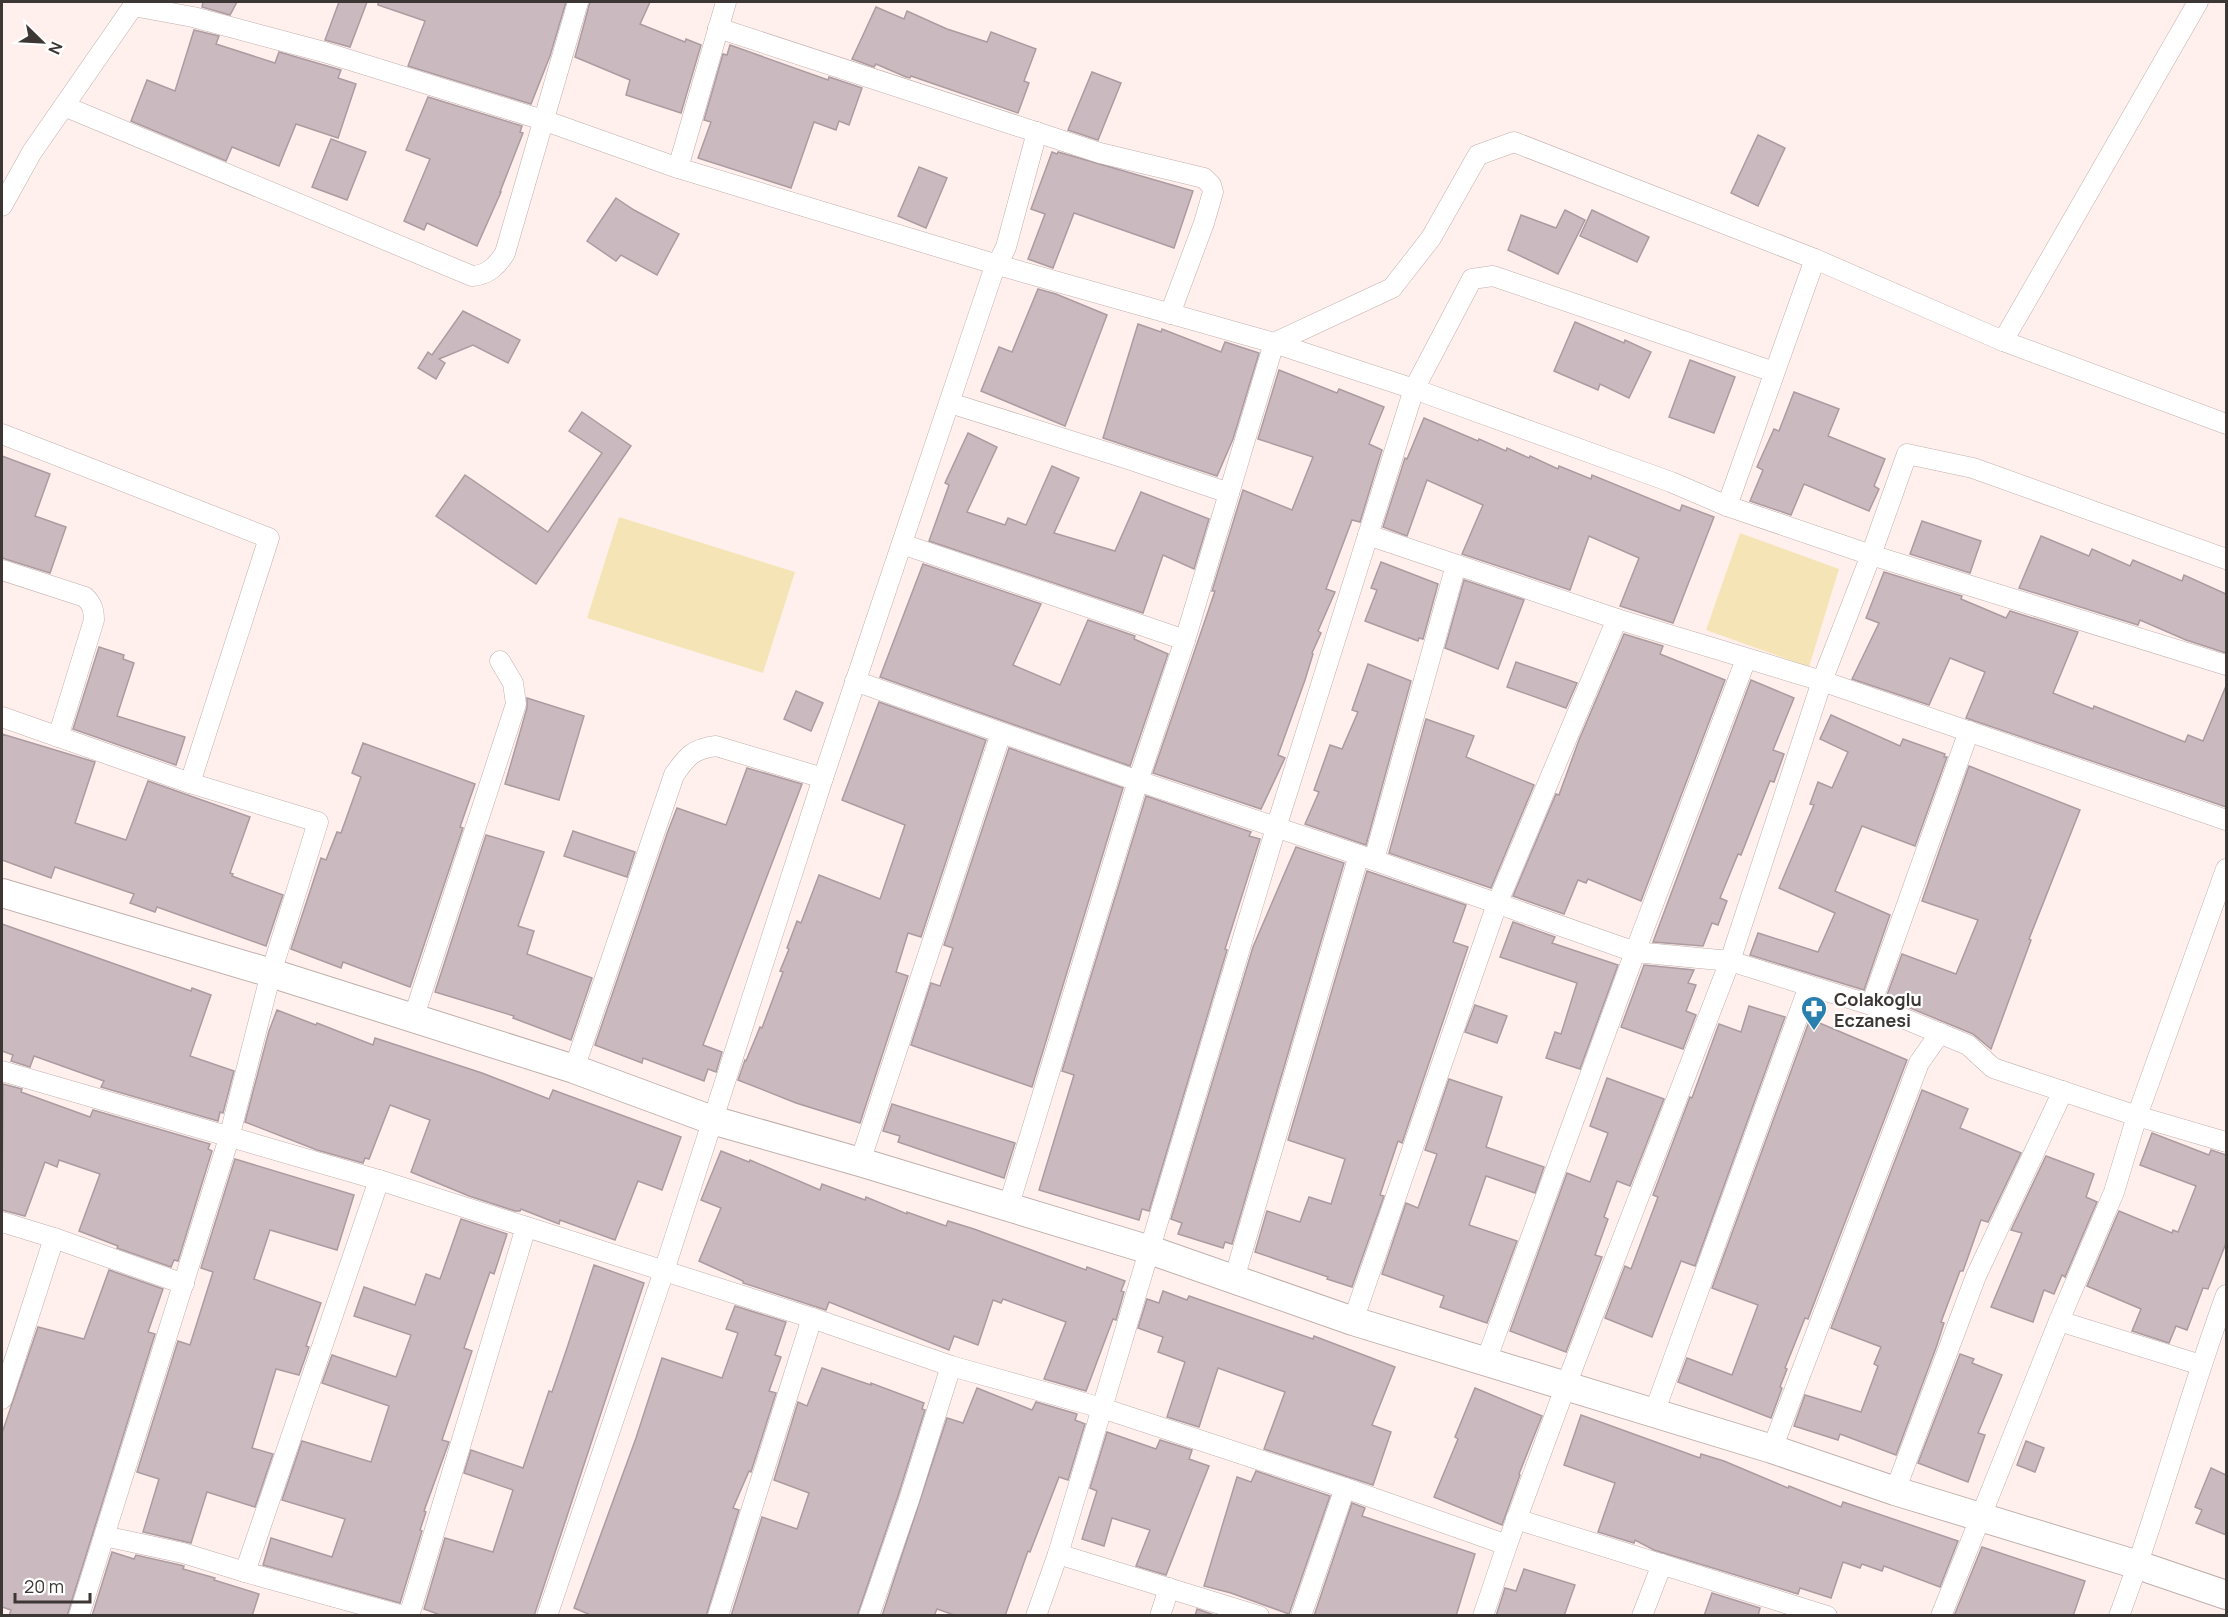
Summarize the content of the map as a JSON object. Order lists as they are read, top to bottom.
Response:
{
  "places": {
    "pharmacy": ["Colakoglu Eczanesi"]
  },
  "scale_bar": "20 m",
  "north": "bottom right"
}
